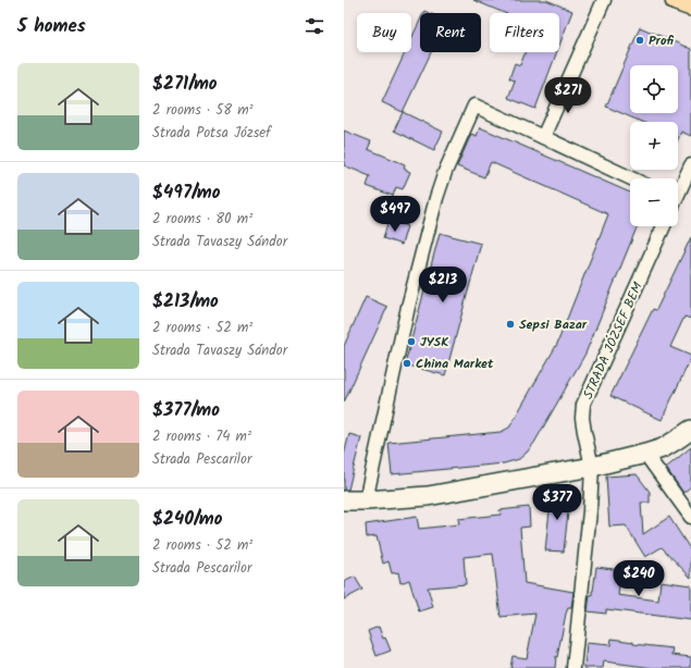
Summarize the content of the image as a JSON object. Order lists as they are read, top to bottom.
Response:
{
  "streets": {
    "street": ["STRADA JÓZSEF BEM"]
  },
  "places": [
    "Profi",
    "Sepsi Bazar",
    "JYSK",
    "China Market"
  ],
  "page": {
    "heading": "5 homes",
    "chip": ["Buy", "Rent", "Filters"],
    "list": [
      {
        "name": "$271/mo",
        "note": "2 rooms · 58 m² · Strada Potsa József"
      },
      {
        "name": "$497/mo",
        "note": "2 rooms · 80 m² · Strada Tavaszy Sándor"
      },
      {
        "name": "$213/mo",
        "note": "2 rooms · 52 m² · Strada Tavaszy Sándor"
      },
      {
        "name": "$377/mo",
        "note": "2 rooms · 74 m² · Strada Pescarilor"
      },
      {
        "name": "$240/mo",
        "note": "2 rooms · 52 m² · Strada Pescarilor"
      }
    ],
    "map_buttons": ["+", "−"],
    "price": [
      "$271",
      "$497",
      "$213",
      "$377",
      "$240"
    ]
  }
}
